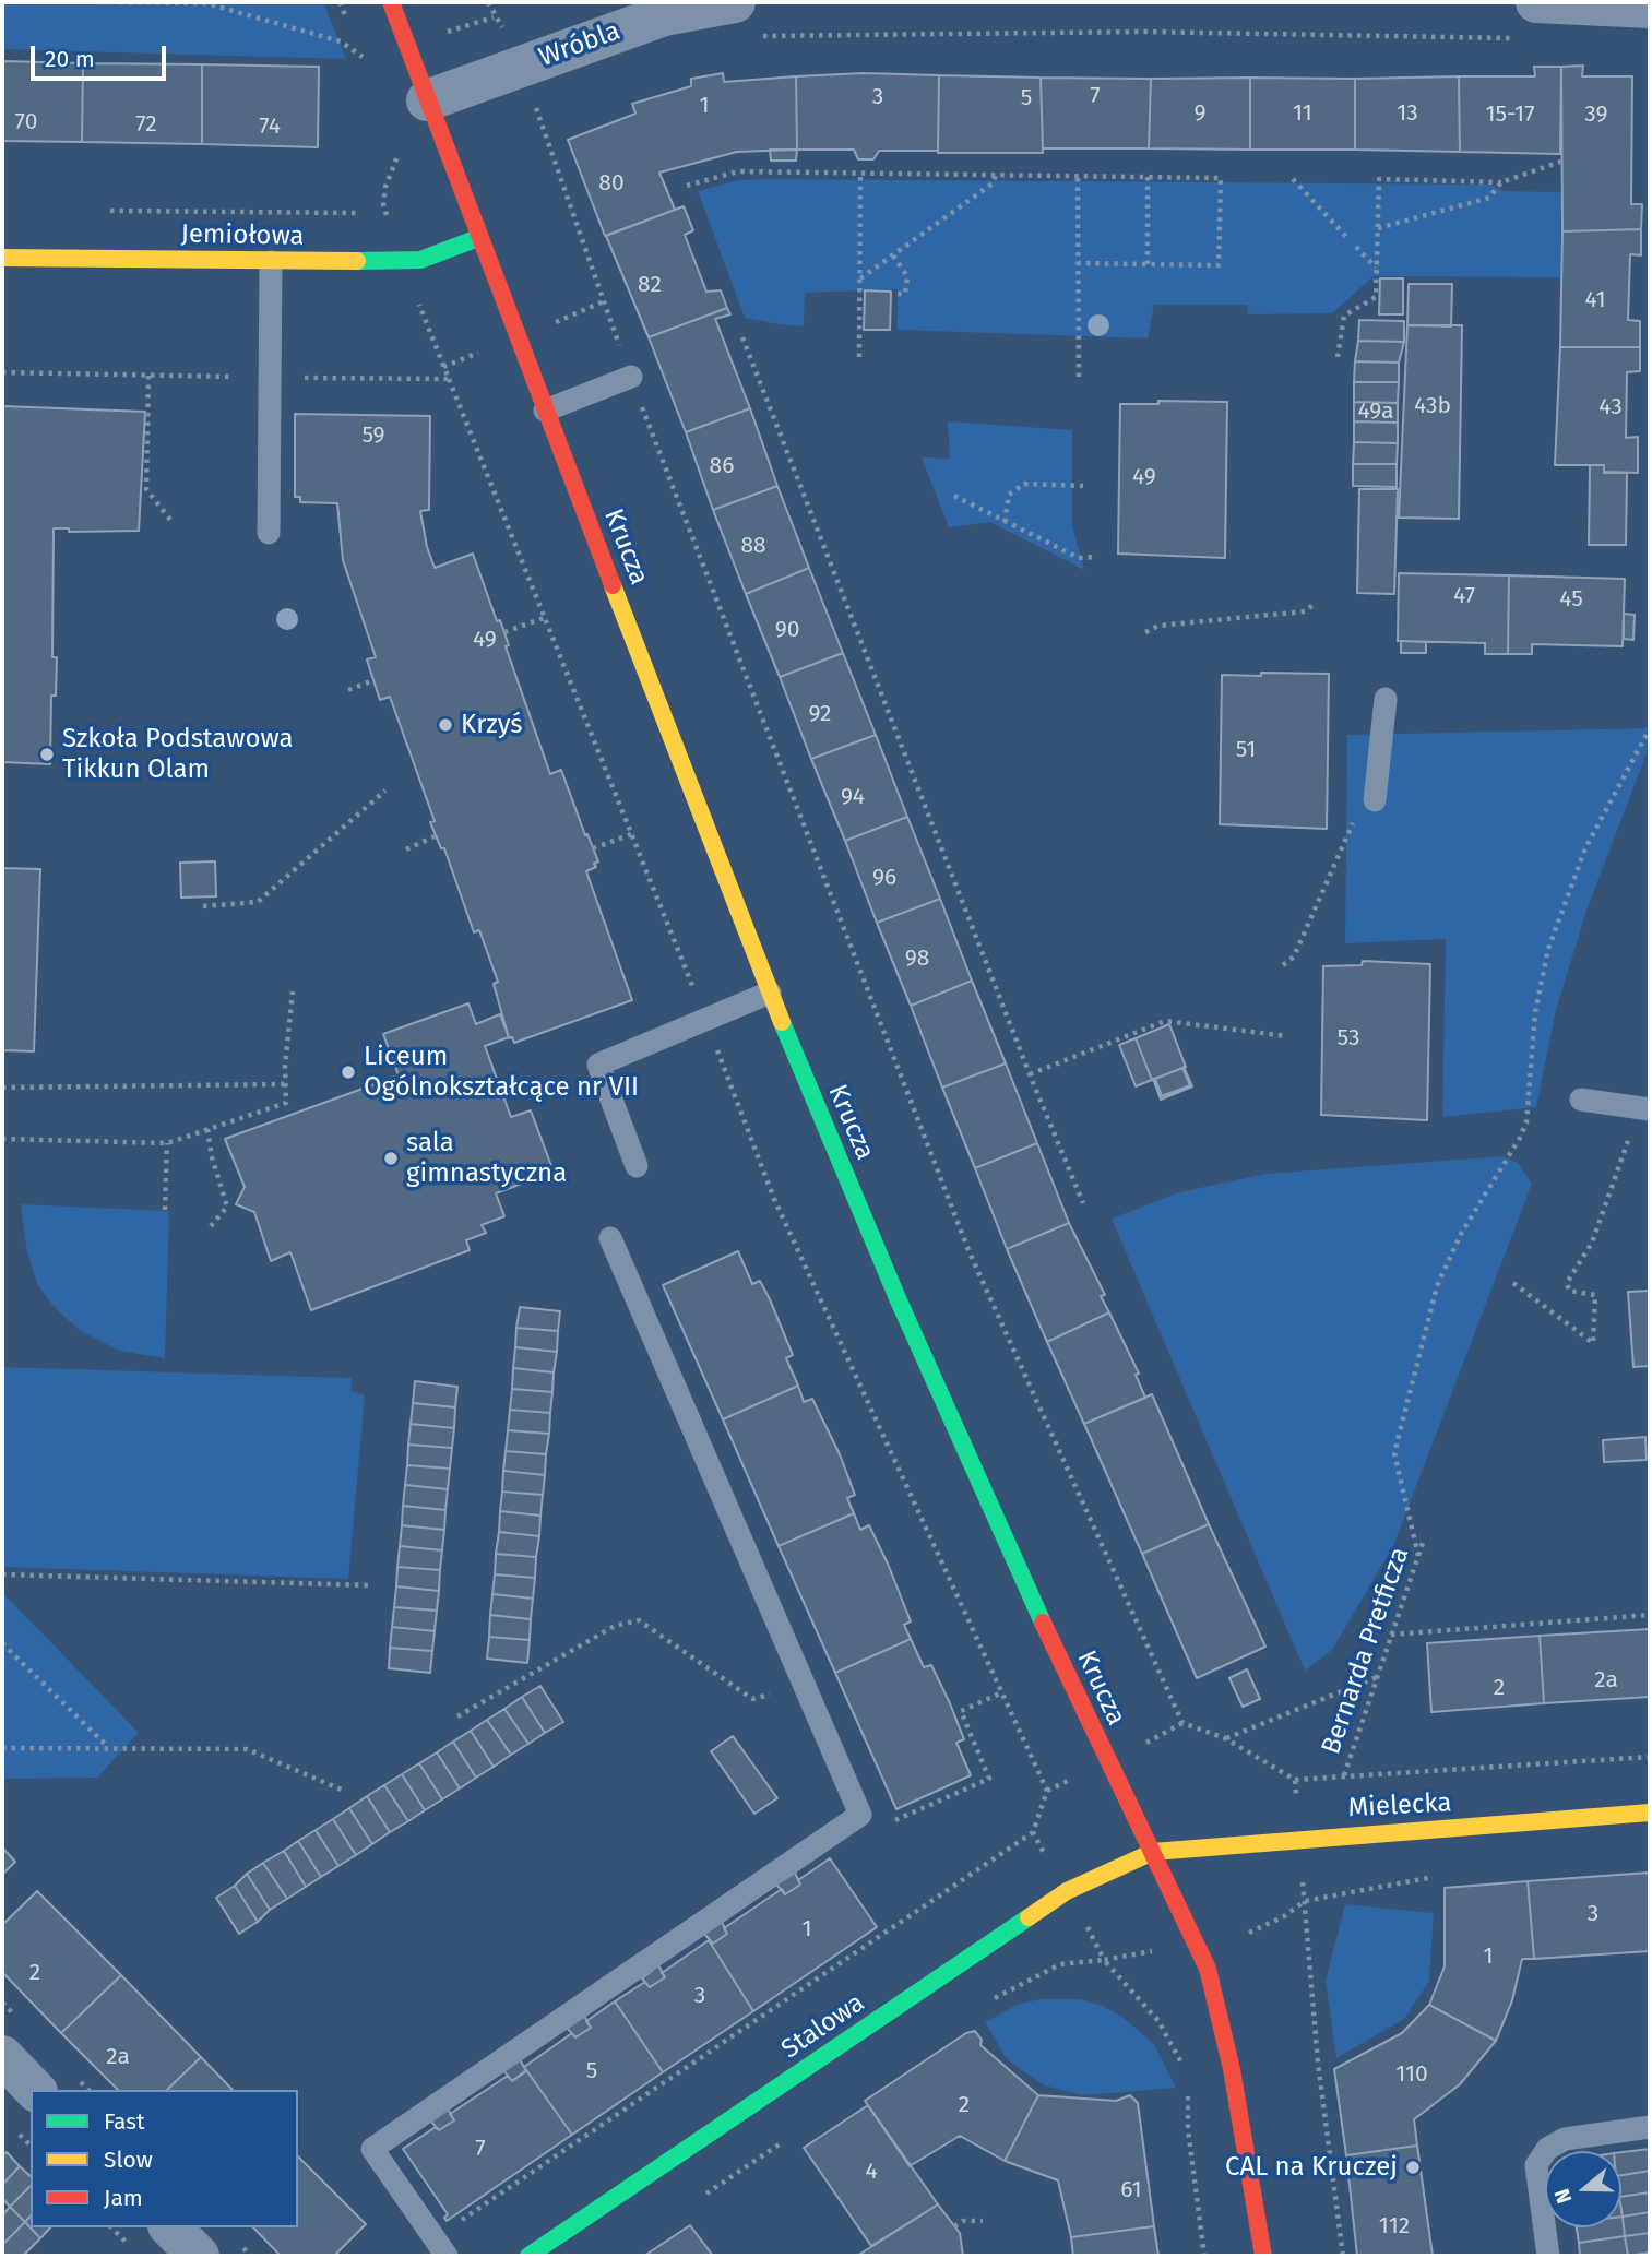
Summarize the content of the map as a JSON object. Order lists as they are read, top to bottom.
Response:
{
  "streets": {
    "street": [
      "Wróbla",
      "Jemiołowa",
      "Krucza",
      "Mielecka",
      "Stalowa"
    ],
    "path": ["Bernarda Pretficza"]
  },
  "crossings": [
    ["Wróbla", "Krucza"],
    ["Jemiołowa", "Krucza"],
    ["Krucza", "Mielecka"],
    ["Krucza", "Stalowa"],
    ["Mielecka", "Stalowa"]
  ],
  "places": [
    "Krzyś",
    "Szkoła Podstawowa Tikkun Olam",
    "Liceum Ogólnokształcące nr VII",
    "sala gimnastyczna",
    "CAL na Kruczej"
  ],
  "house_numbers": [
    "7",
    "3",
    "5",
    "1",
    "9",
    "11",
    "13",
    "15-17",
    "39",
    "70",
    "72",
    "74",
    "80",
    "82",
    "41",
    "43b",
    "43",
    "49a",
    "59",
    "86",
    "49",
    "88",
    "47",
    "45",
    "90",
    "49",
    "92",
    "51",
    "94",
    "96",
    "98",
    "53",
    "2a",
    "2",
    "3",
    "1",
    "1",
    "2",
    "3",
    "2a",
    "5",
    "110",
    "2",
    "7",
    "4",
    "61",
    "112"
  ],
  "legend": ["Fast", "Slow", "Jam"],
  "scale_bar": "20 m",
  "north": "left"
}
